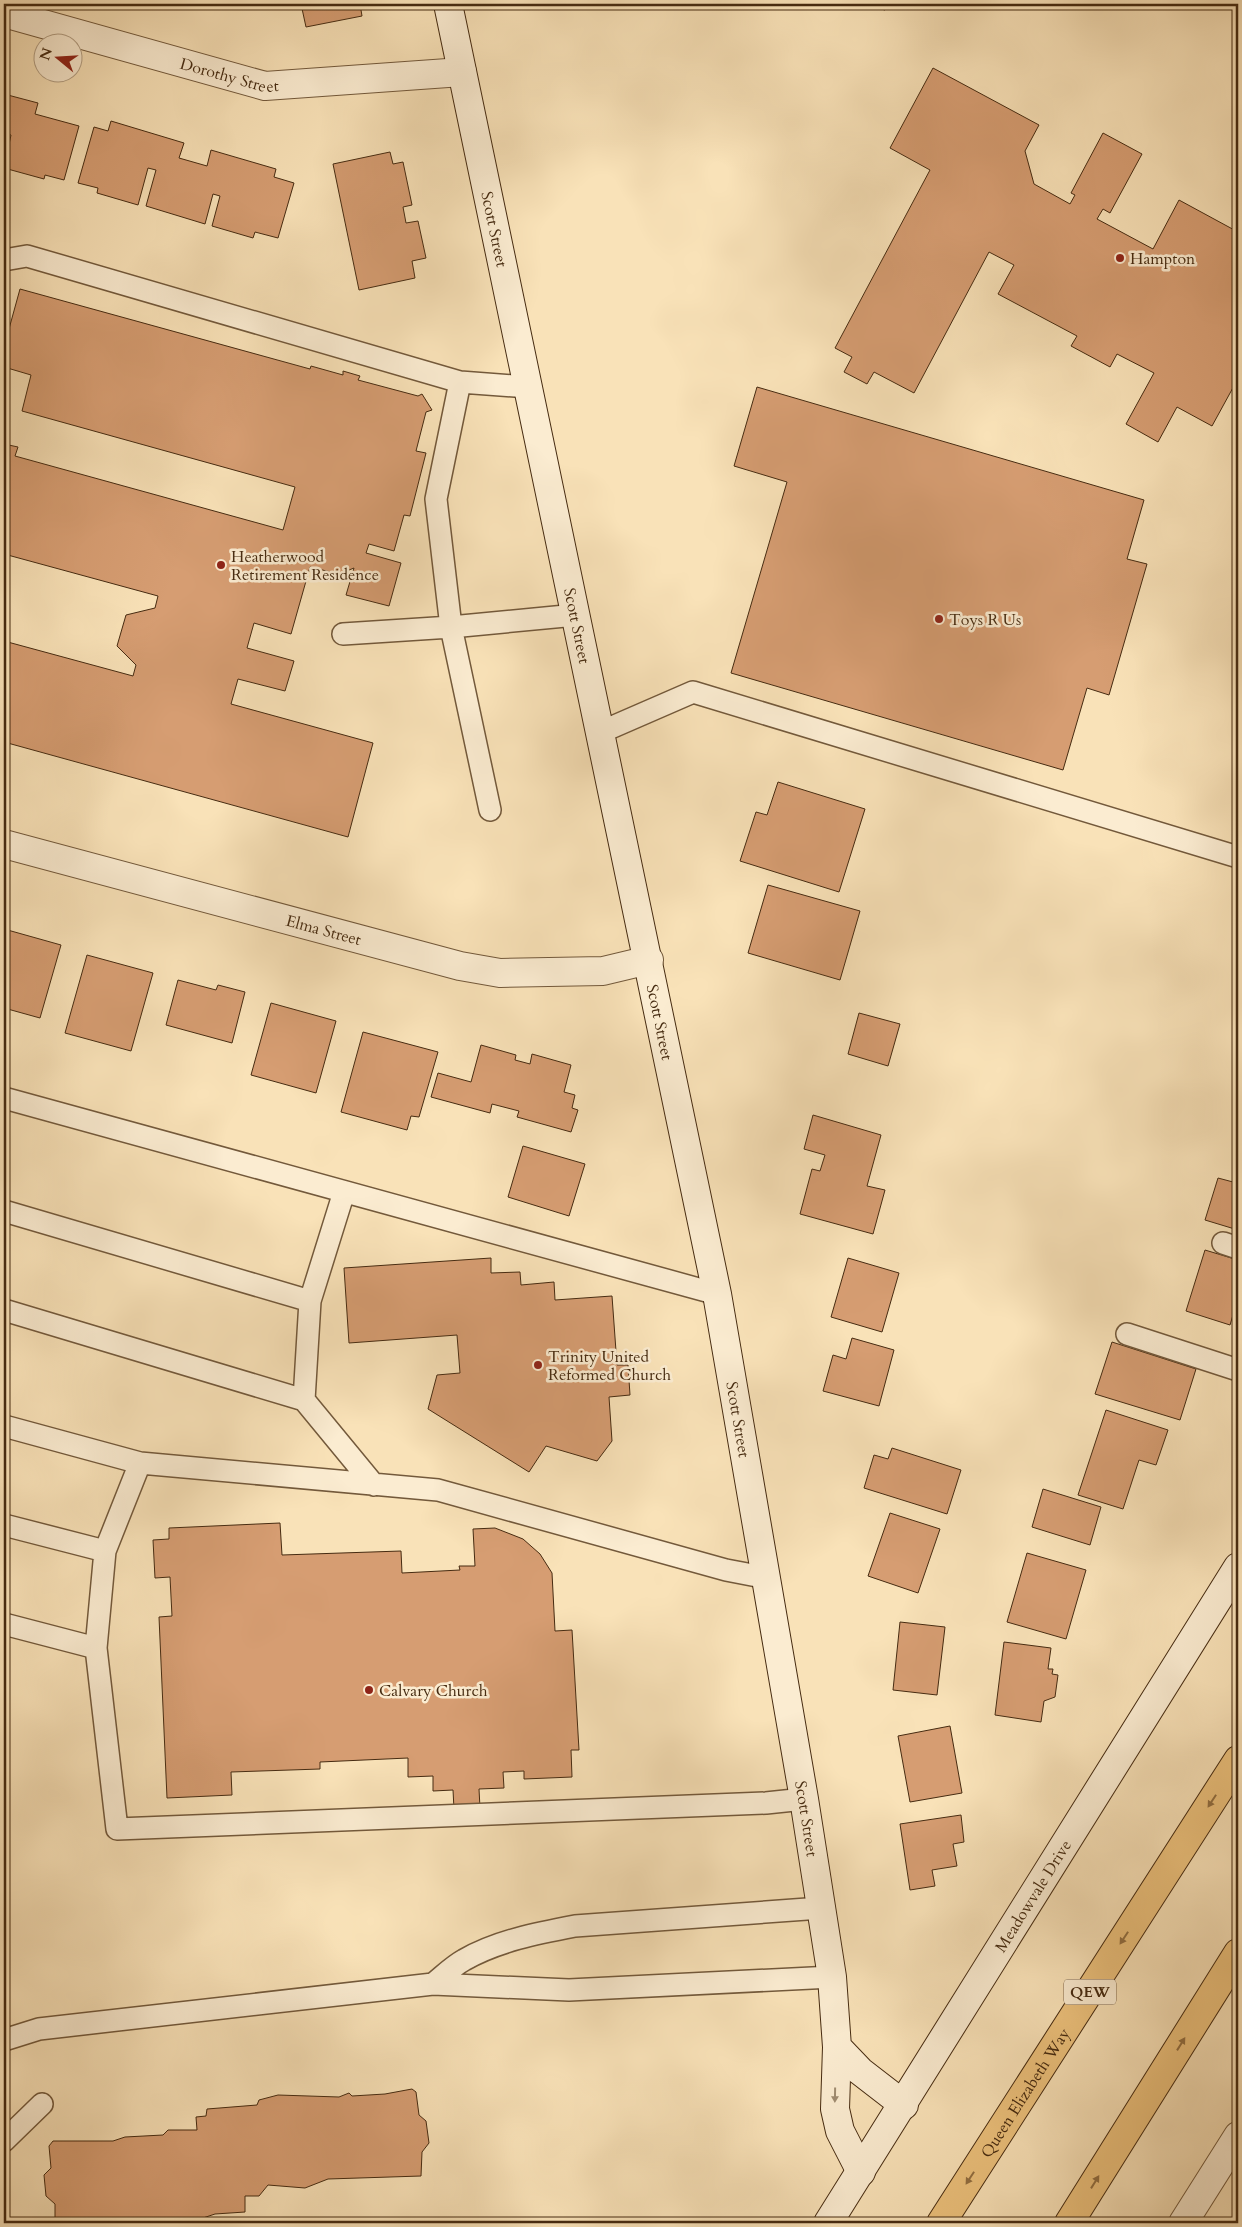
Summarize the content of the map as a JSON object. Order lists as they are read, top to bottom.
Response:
{
  "streets": {
    "highway": ["QEW", "Queen Elizabeth Way"],
    "street": [
      "Dorothy Street",
      "Scott Street",
      "Elma Street",
      "Meadowvale Drive"
    ]
  },
  "crossings": [
    ["Dorothy Street", "Scott Street"],
    ["Scott Street", "Elma Street"],
    ["Scott Street", "Meadowvale Drive"]
  ],
  "places": [
    "Hampton",
    "Heatherwood Retirement Residence",
    "Toys R Us",
    "Trinity United Reformed Church",
    "Calvary Church"
  ],
  "north": "left"
}
